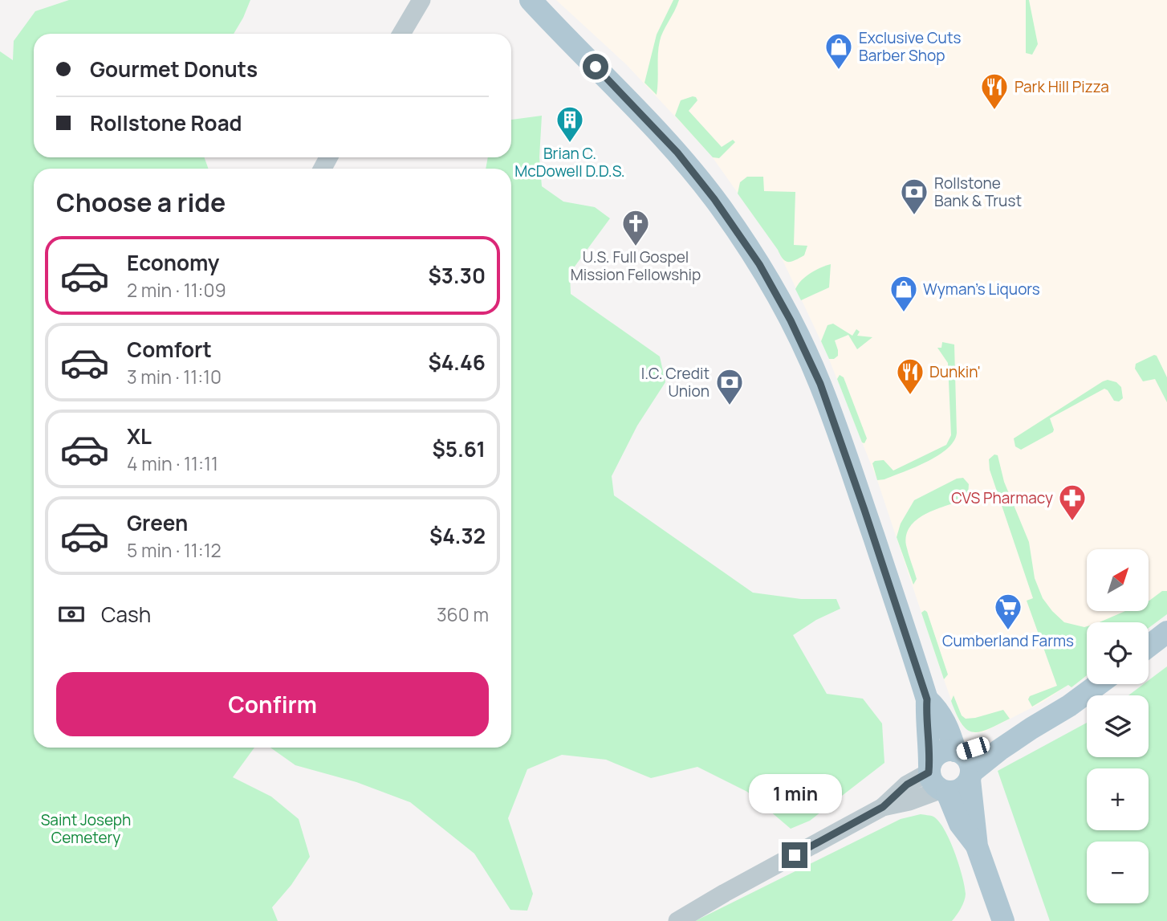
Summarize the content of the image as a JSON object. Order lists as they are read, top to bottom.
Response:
{
  "parks": ["Saint Joseph Cemetery"],
  "places": {
    "shop": ["Exclusive Cuts Barber Shop", "Wyman's Liquors"],
    "restaurant": ["Park Hill Pizza", "Dunkin'"],
    "building": ["Brian C. McDowell D.D.S."],
    "bank": ["Rollstone Bank & Trust", "I.C. Credit Union"],
    "church": ["U.S. Full Gospel Mission Fellowship"],
    "pharmacy": ["CVS Pharmacy"],
    "supermarket": ["Cumberland Farms"]
  },
  "north": "top right",
  "page": {
    "banner": ["Gourmet Donuts", "Rollstone Road"],
    "heading": "Choose a ride",
    "list": [
      {
        "name": "Economy",
        "note": "2 min · 11:09",
        "value": "$3.30"
      },
      {
        "name": "Comfort",
        "note": "3 min · 11:10",
        "value": "$4.46"
      },
      {
        "name": "XL",
        "note": "4 min · 11:11",
        "value": "$5.61"
      },
      {
        "name": "Green",
        "note": "5 min · 11:12",
        "value": "$4.32"
      }
    ],
    "map_buttons": ["+", "−"],
    "pay": ["Cash", "360 m"],
    "buttons": "Confirm",
    "bubble": "1 min"
  }
}
